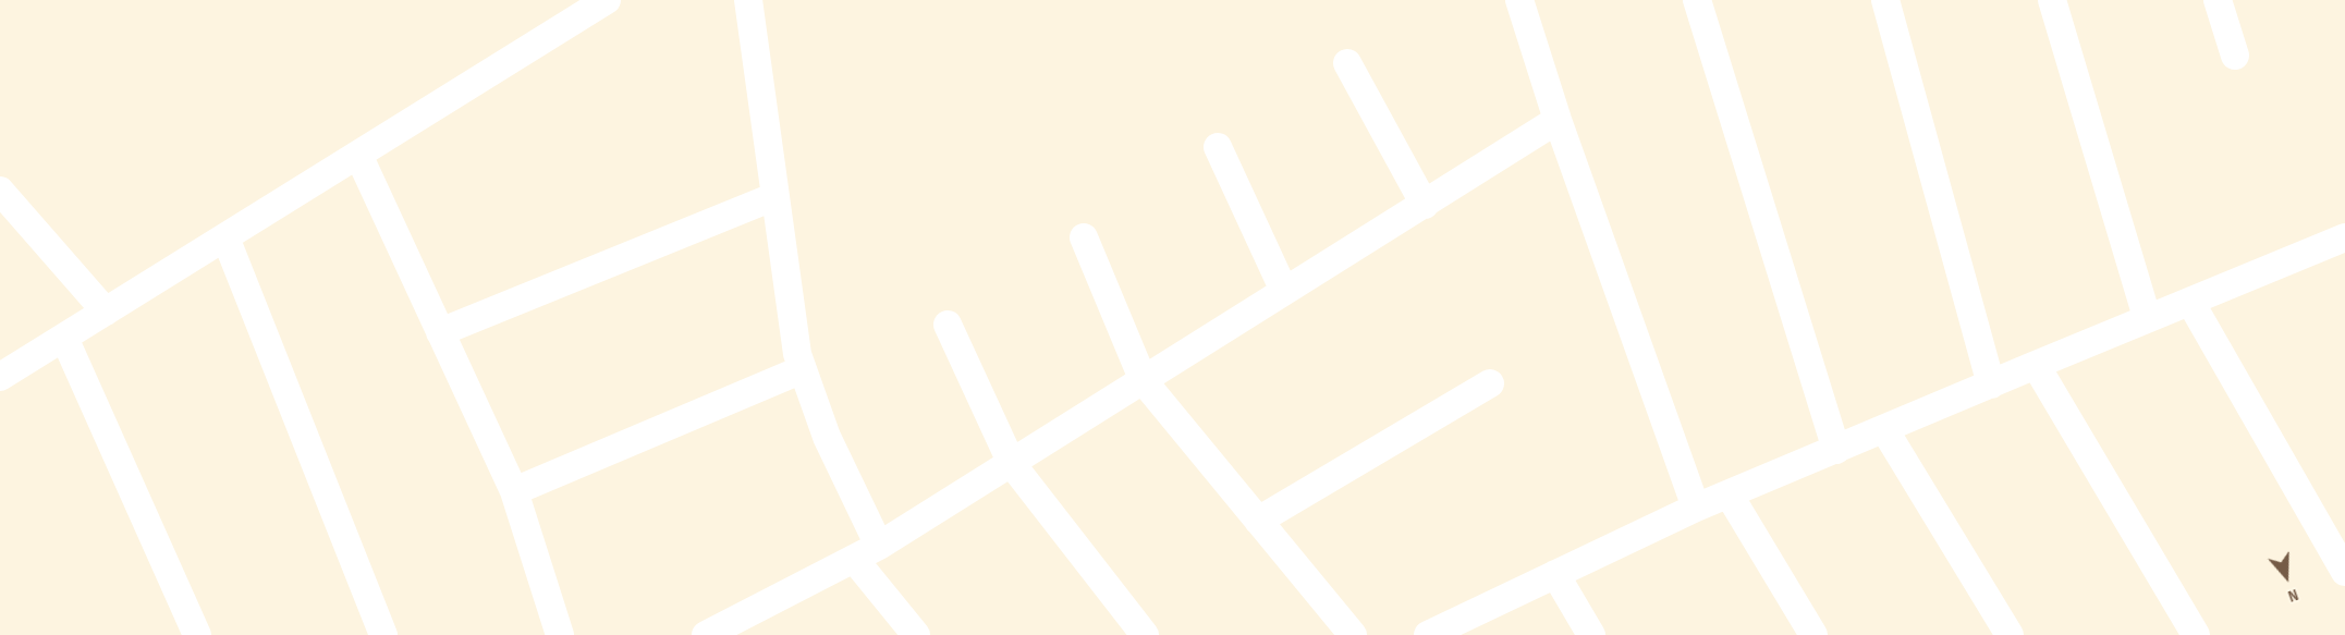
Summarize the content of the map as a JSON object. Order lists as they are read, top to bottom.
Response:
{
  "north": "bottom"
}
